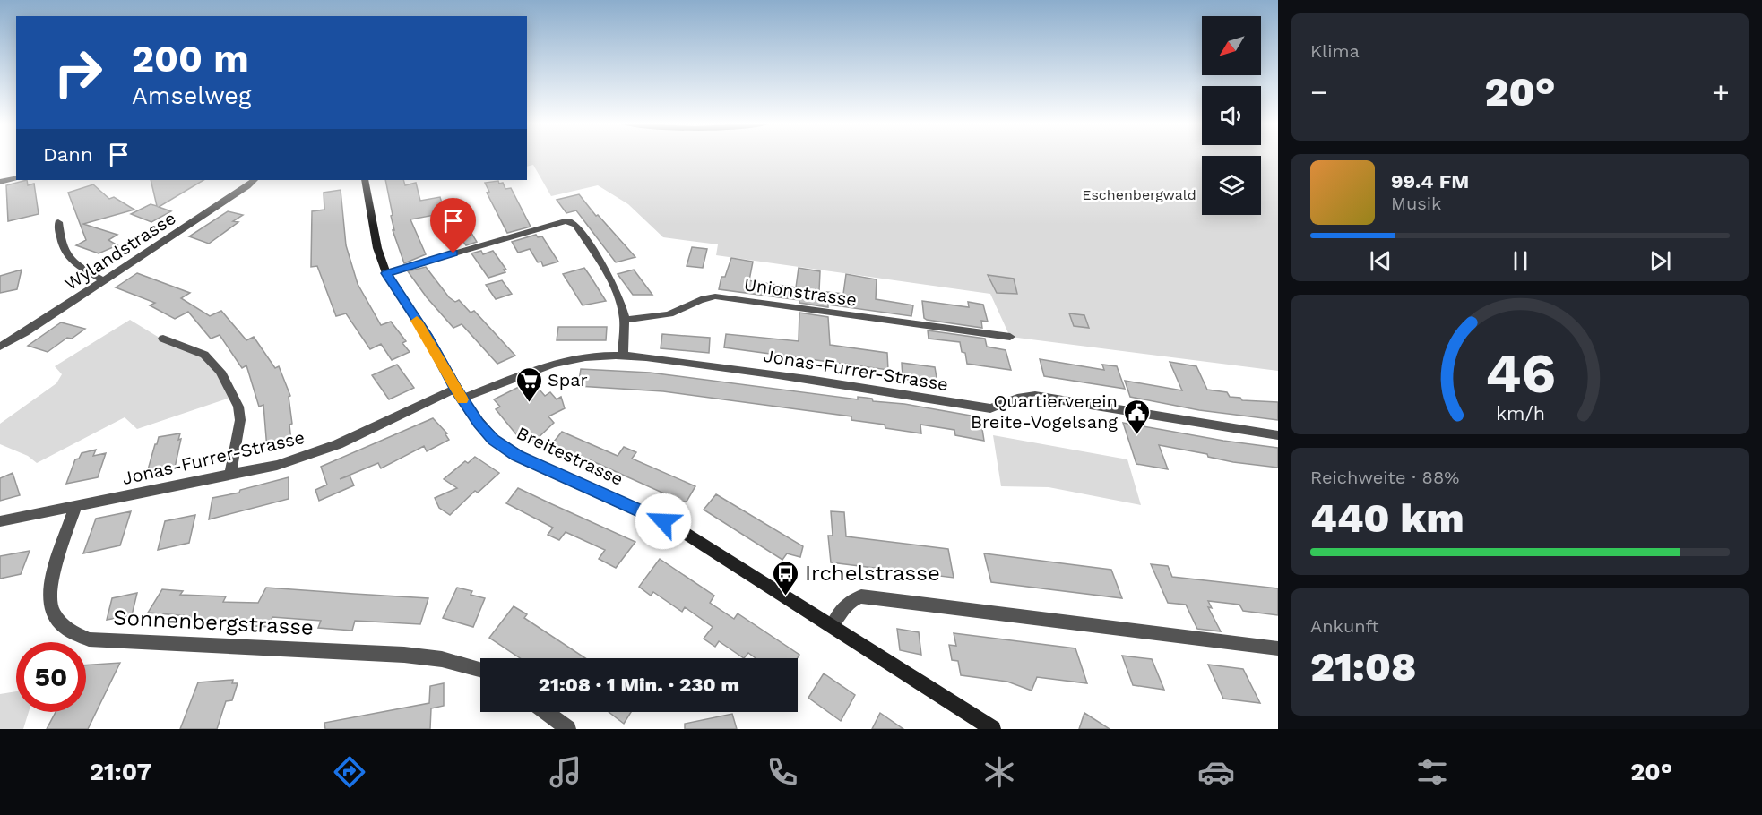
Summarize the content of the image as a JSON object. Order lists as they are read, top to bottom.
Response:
{
  "streets": {
    "main road": ["Breitestrasse"],
    "street": [
      "Wylandstrasse",
      "Unionstrasse",
      "Jonas-Furrer-Strasse",
      "Sonnenbergstrasse"
    ]
  },
  "crossings": [
    ["Jonas-Furrer-Strasse", "Breitestrasse"],
    ["Jonas-Furrer-Strasse", "Sonnenbergstrasse"]
  ],
  "parks": ["Eschenbergwald"],
  "places": {
    "supermarket": ["Spar"],
    "public building": ["Quartierverein Breite-Vogelsang"],
    "bus stop": ["Irchelstrasse"]
  },
  "north": "bottom left",
  "page": {
    "tile": [
      "Klima",
      ["Reichweite · 88%", "440 km"],
      ["Ankunft", "21:08"]
    ],
    "turn": ["200 m", "Amselweg"],
    "heat": ["−", "20°", "+"],
    "then": "Dann",
    "song": ["99.4 FM", "Musik"],
    "limit": "50",
    "trip": "21:08 · 1 Min. · 230 m",
    "tabs": ["21:07", "20°"],
    "gauge": ["46", "km/h"]
  }
}
